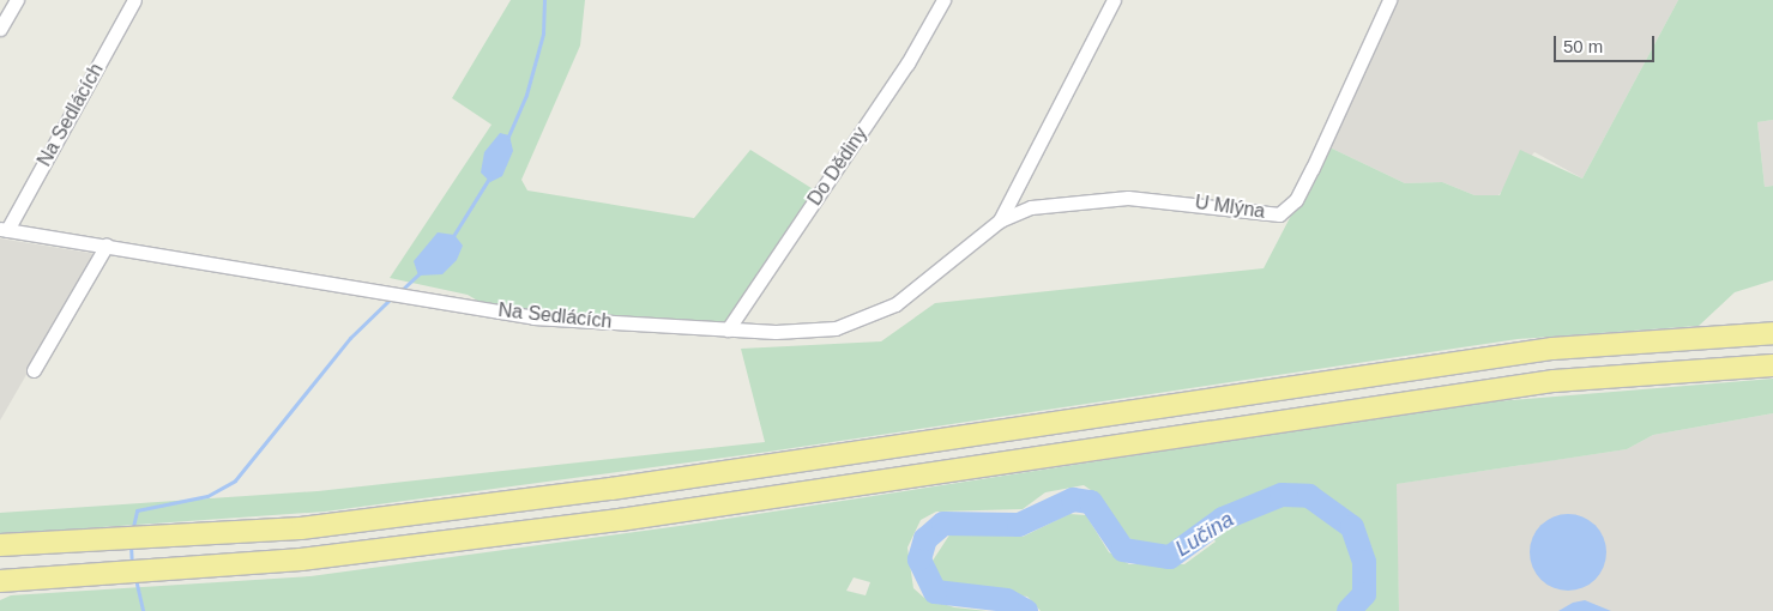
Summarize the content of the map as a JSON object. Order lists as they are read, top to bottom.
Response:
{
  "streets": {
    "street": ["Na Sedlácích", "Do Dědiny", "U Mlýna"]
  },
  "crossings": [
    ["Na Sedlácích", "Do Dědiny"],
    ["Na Sedlácích", "U Mlýna"]
  ],
  "water": ["Lučina"],
  "scale_bar": "50 m"
}
